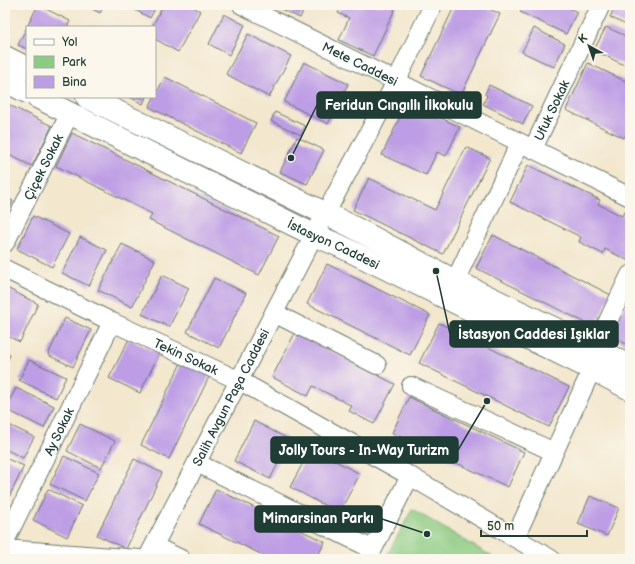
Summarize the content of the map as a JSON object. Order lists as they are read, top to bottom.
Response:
{
  "streets": {
    "main road": ["İstasyon Caddesi"],
    "street": [
      "Mete Caddesi",
      "Ufuk Sokak",
      "Çiçek Sokak",
      "Tekin Sokak",
      "Salih Avgun Paşa Caddesi",
      "Ay Sokak"
    ]
  },
  "crossings": [
    ["Mete Caddesi", "Ufuk Sokak"],
    ["Mete Caddesi", "Salih Avgun Paşa Caddesi"],
    ["Ufuk Sokak", "İstasyon Caddesi"],
    ["Çiçek Sokak", "İstasyon Caddesi"],
    ["İstasyon Caddesi", "Salih Avgun Paşa Caddesi"],
    ["Tekin Sokak", "Salih Avgun Paşa Caddesi"],
    ["Tekin Sokak", "Ay Sokak"]
  ],
  "places": [
    "Feridun Cıngıllı İlkokulu",
    "İstasyon Caddesi Işıklar",
    "Jolly Tours - In-Way Turizm",
    "Mimarsinan Parkı"
  ],
  "legend": ["Yol", "Park", "Bina"],
  "scale_bar": "50 m",
  "north": "top left"
}
